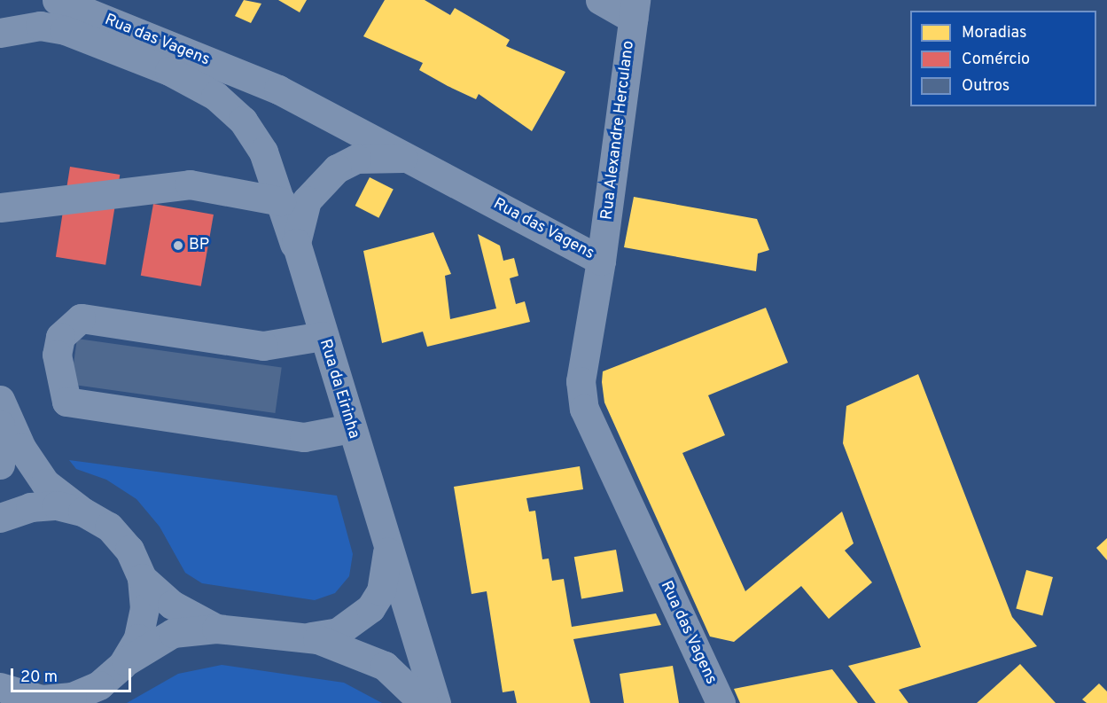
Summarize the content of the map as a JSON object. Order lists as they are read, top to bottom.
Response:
{
  "streets": {
    "street": ["Rua das Vagens", "Rua Alexandre Herculano", "Rua da Eirinha"]
  },
  "crossings": [
    ["Rua das Vagens", "Rua Alexandre Herculano"],
    ["Rua das Vagens", "Rua da Eirinha"]
  ],
  "places": ["BP"],
  "legend": ["Moradias", "Comércio", "Outros"],
  "scale_bar": "20 m"
}
